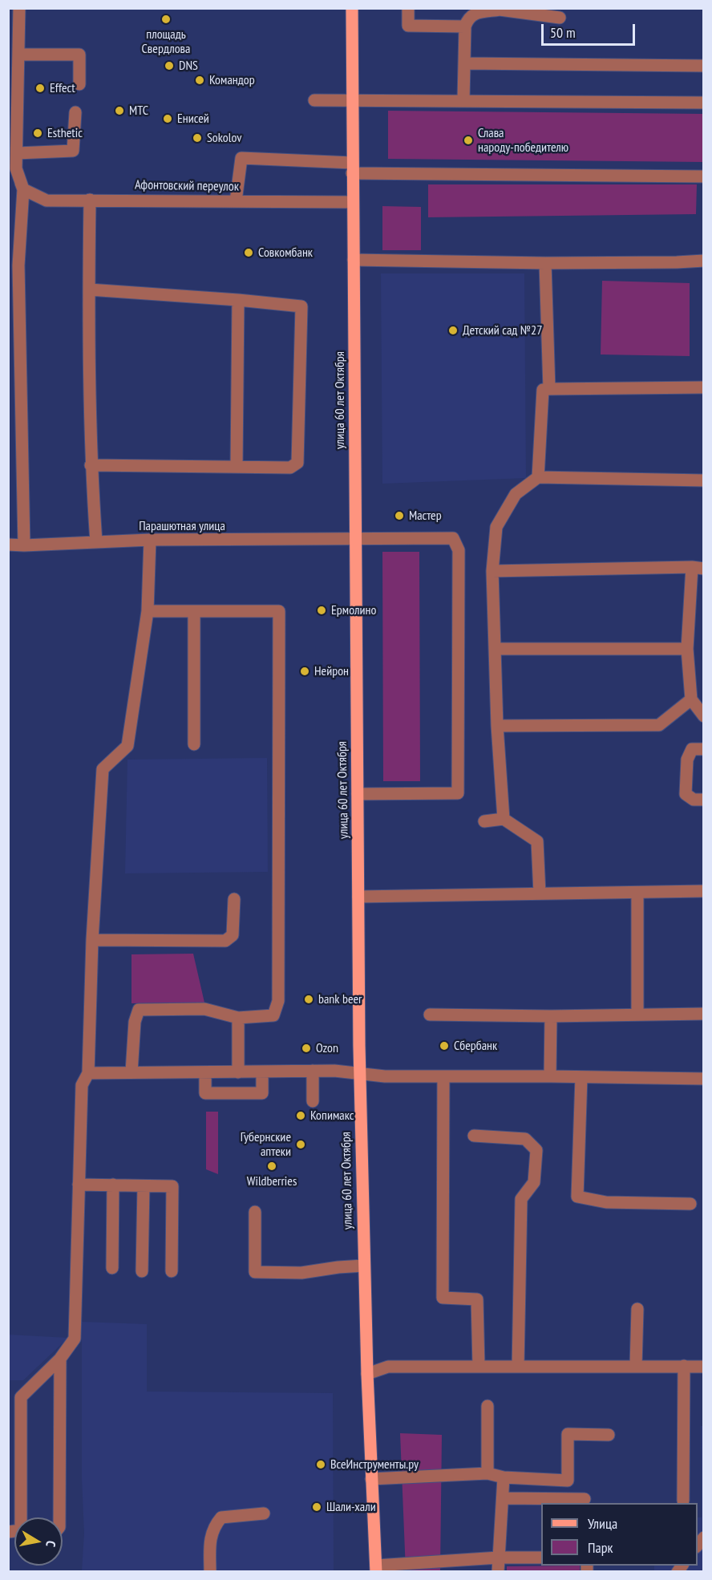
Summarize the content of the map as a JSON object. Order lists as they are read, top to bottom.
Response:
{
  "streets": {
    "main road": ["улица 60 лет Октября"],
    "street": ["Афонтовский переулок", "Парашютная улица"]
  },
  "crossings": [
    ["Афонтовский переулок", "улица 60 лет Октября"],
    ["улица 60 лет Октября", "Парашютная улица"]
  ],
  "places": [
    "площадь Свердлова",
    "DNS",
    "Командор",
    "Effect",
    "МТС",
    "Енисей",
    "Esthetic",
    "Sokolov",
    "Слава народу-победителю",
    "Совкомбанк",
    "Детский сад №27",
    "Мастер",
    "Ермолино",
    "Нейрон",
    "bank beer",
    "Сбербанк",
    "Ozon",
    "Копимакс",
    "Губернские аптеки",
    "Wildberries",
    "ВсеИнструменты.ру",
    "Шали-хали"
  ],
  "legend": ["Улица", "Парк"],
  "scale_bar": "50 m",
  "north": "right"
}
